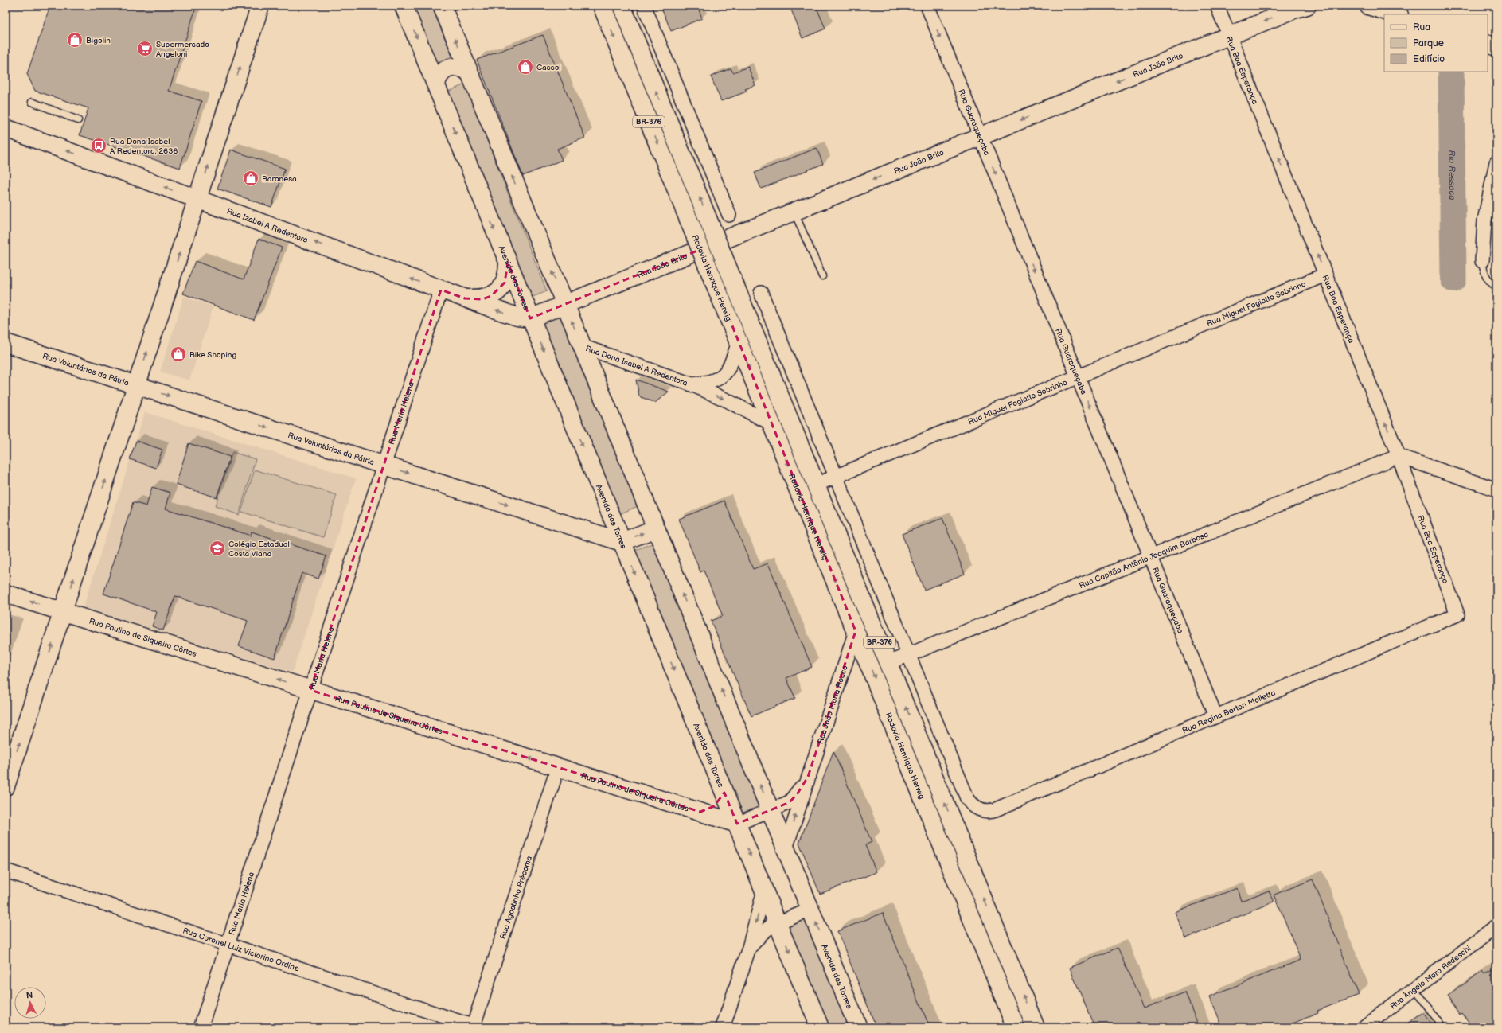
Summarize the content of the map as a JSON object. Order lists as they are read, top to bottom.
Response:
{
  "streets": {
    "main road": [
      "Rua João Brito",
      "BR-376",
      "Rua Izabel A Redentora",
      "Avenida das Torres",
      "Rodovia Henrique Herwig",
      "Rua Voluntários da Pátria",
      "Rua Paulino de Siqueira Côrtes"
    ],
    "street": [
      "Rua Boa Esperança",
      "Rua Guaraqueçaba",
      "Rua Miguel Fogiatto Sobrinho",
      "Rua Dona Isabel A Redentora",
      "Rua Maria Helena",
      "Rua Capitão Antônio Joaquim Barbosa",
      "Rua João Maria Rocco",
      "Rua Regina Berton Molletta",
      "Rua Agostinho Précoma",
      "Rua Coronel Luiz Victorino Ordine",
      "Rua Ângelo Moro Redeschi"
    ]
  },
  "crossings": [
    ["Rua João Brito", "Rua Boa Esperança"],
    ["Rua João Brito", "Rua Guaraqueçaba"],
    ["Rua João Brito", "Rua Izabel A Redentora"],
    ["Rua João Brito", "Avenida das Torres"],
    ["Rua Boa Esperança", "Rua Miguel Fogiatto Sobrinho"],
    ["Rua Boa Esperança", "Rua Capitão Antônio Joaquim Barbosa"],
    ["Rua Boa Esperança", "Rua Regina Berton Molletta"],
    ["BR-376", "Rua Miguel Fogiatto Sobrinho"],
    ["BR-376", "Rua Capitão Antônio Joaquim Barbosa"],
    ["Rua Guaraqueçaba", "Rua Miguel Fogiatto Sobrinho"],
    ["Rua Guaraqueçaba", "Rua Capitão Antônio Joaquim Barbosa"],
    ["Rua Guaraqueçaba", "Rua Regina Berton Molletta"],
    ["Rua Izabel A Redentora", "Avenida das Torres"],
    ["Rua Izabel A Redentora", "Rua Maria Helena"],
    ["Avenida das Torres", "Rua Dona Isabel A Redentora"],
    ["Avenida das Torres", "Rua Voluntários da Pátria"],
    ["Avenida das Torres", "Rua Paulino de Siqueira Côrtes"],
    ["Avenida das Torres", "Rua João Maria Rocco"],
    ["Rodovia Henrique Herwig", "Rua Dona Isabel A Redentora"],
    ["Rodovia Henrique Herwig", "Rua João Maria Rocco"],
    ["Rua Miguel Fogiatto Sobrinho", "Rua Regina Berton Molletta"],
    ["Rua Voluntários da Pátria", "Rua Maria Helena"],
    ["Rua Maria Helena", "Rua Paulino de Siqueira Côrtes"],
    ["Rua Maria Helena", "Rua Coronel Luiz Victorino Ordine"],
    ["Rua Capitão Antônio Joaquim Barbosa", "Rua Regina Berton Molletta"],
    ["Rua Paulino de Siqueira Côrtes", "Rua Agostinho Précoma"],
    ["Rua Agostinho Précoma", "Rua Coronel Luiz Victorino Ordine"]
  ],
  "one_way": [
    "Rua João Brito",
    "Rua Boa Esperança",
    "Rua Guaraqueçaba",
    "Rua Izabel A Redentora",
    "Rua Voluntários da Pátria",
    "Rua Paulino de Siqueira Côrtes"
  ],
  "water": ["Rio Ressaca"],
  "places": {
    "shop": [
      "Bigolin",
      "Cassol",
      "Baronesa",
      "Bike Shoping"
    ],
    "supermarket": ["Supermercado Angeloni"],
    "bus stop": ["Rua Dona Isabel A Redentora, 2636"],
    "school or university": ["Colégio Estadual Costa Viana"]
  },
  "legend": ["Rua", "Parque", "Edifício"],
  "north": "top"
}
